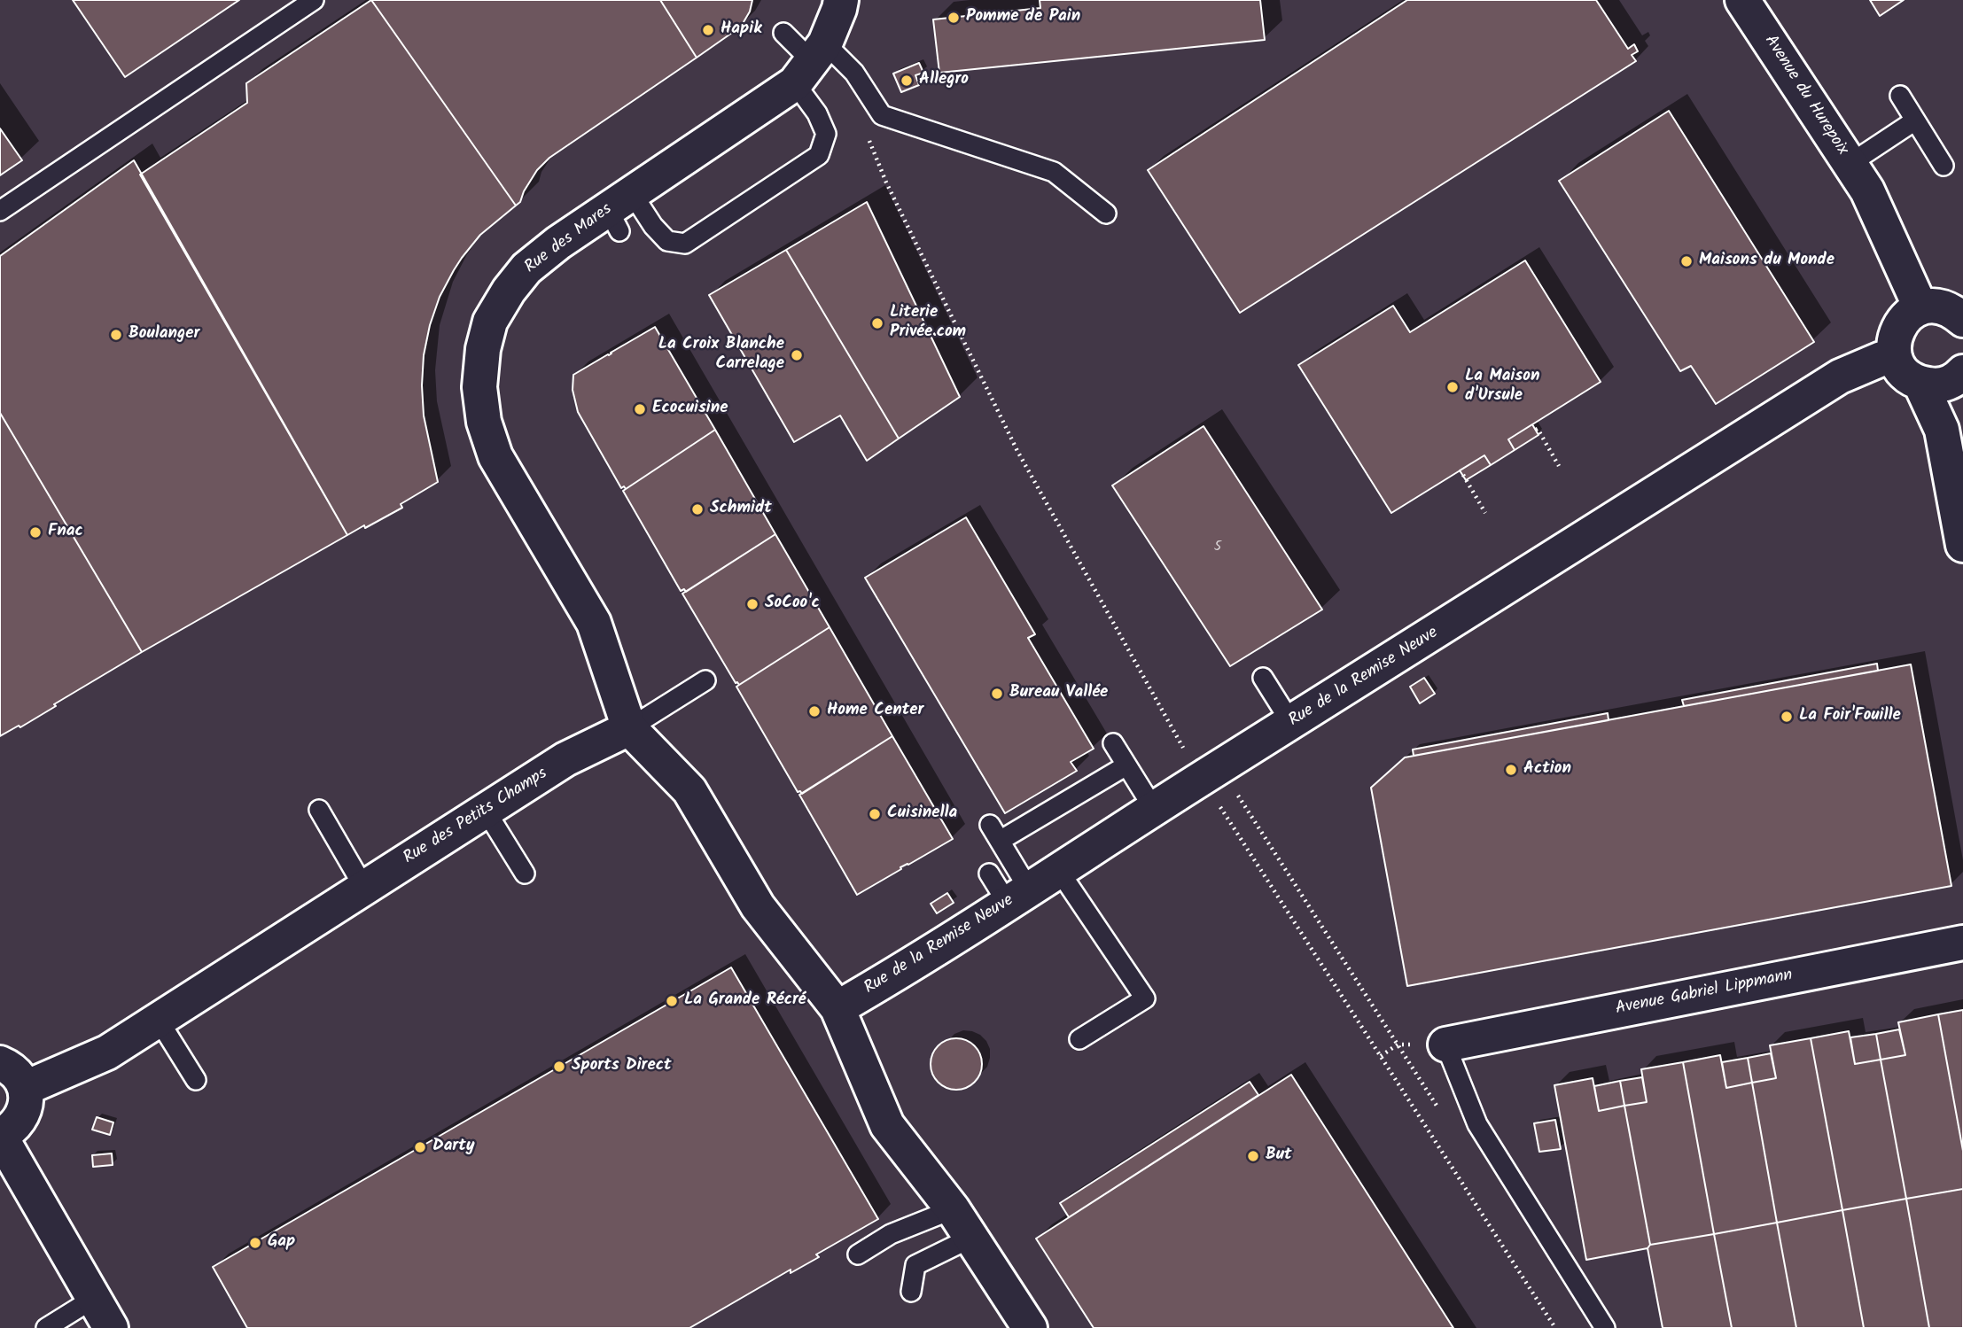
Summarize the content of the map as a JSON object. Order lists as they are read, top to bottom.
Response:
{
  "streets": {
    "street": [
      "Avenue du Hurepoix",
      "Rue des Mares",
      "Rue de la Remise Neuve",
      "Rue des Petits Champs",
      "Avenue Gabriel Lippmann"
    ]
  },
  "crossings": [
    ["Rue des Mares", "Rue des Petits Champs"]
  ],
  "places": [
    "Pomme de Pain",
    "Hapik",
    "Allegro",
    "Maisons du Monde",
    "Literie Privée.com",
    "Boulanger",
    "La Croix Blanche Carrelage",
    "La Maison d'Ursule",
    "Ecocuisine",
    "Schmidt",
    "Fnac",
    "SoCoo'c",
    "Bureau Vallée",
    "Home Center",
    "La Foir'Fouille",
    "Action",
    "Cuisinella",
    "La Grande Récré",
    "Sports Direct",
    "Darty",
    "But",
    "Gap"
  ],
  "house_numbers": ["5"]
}
